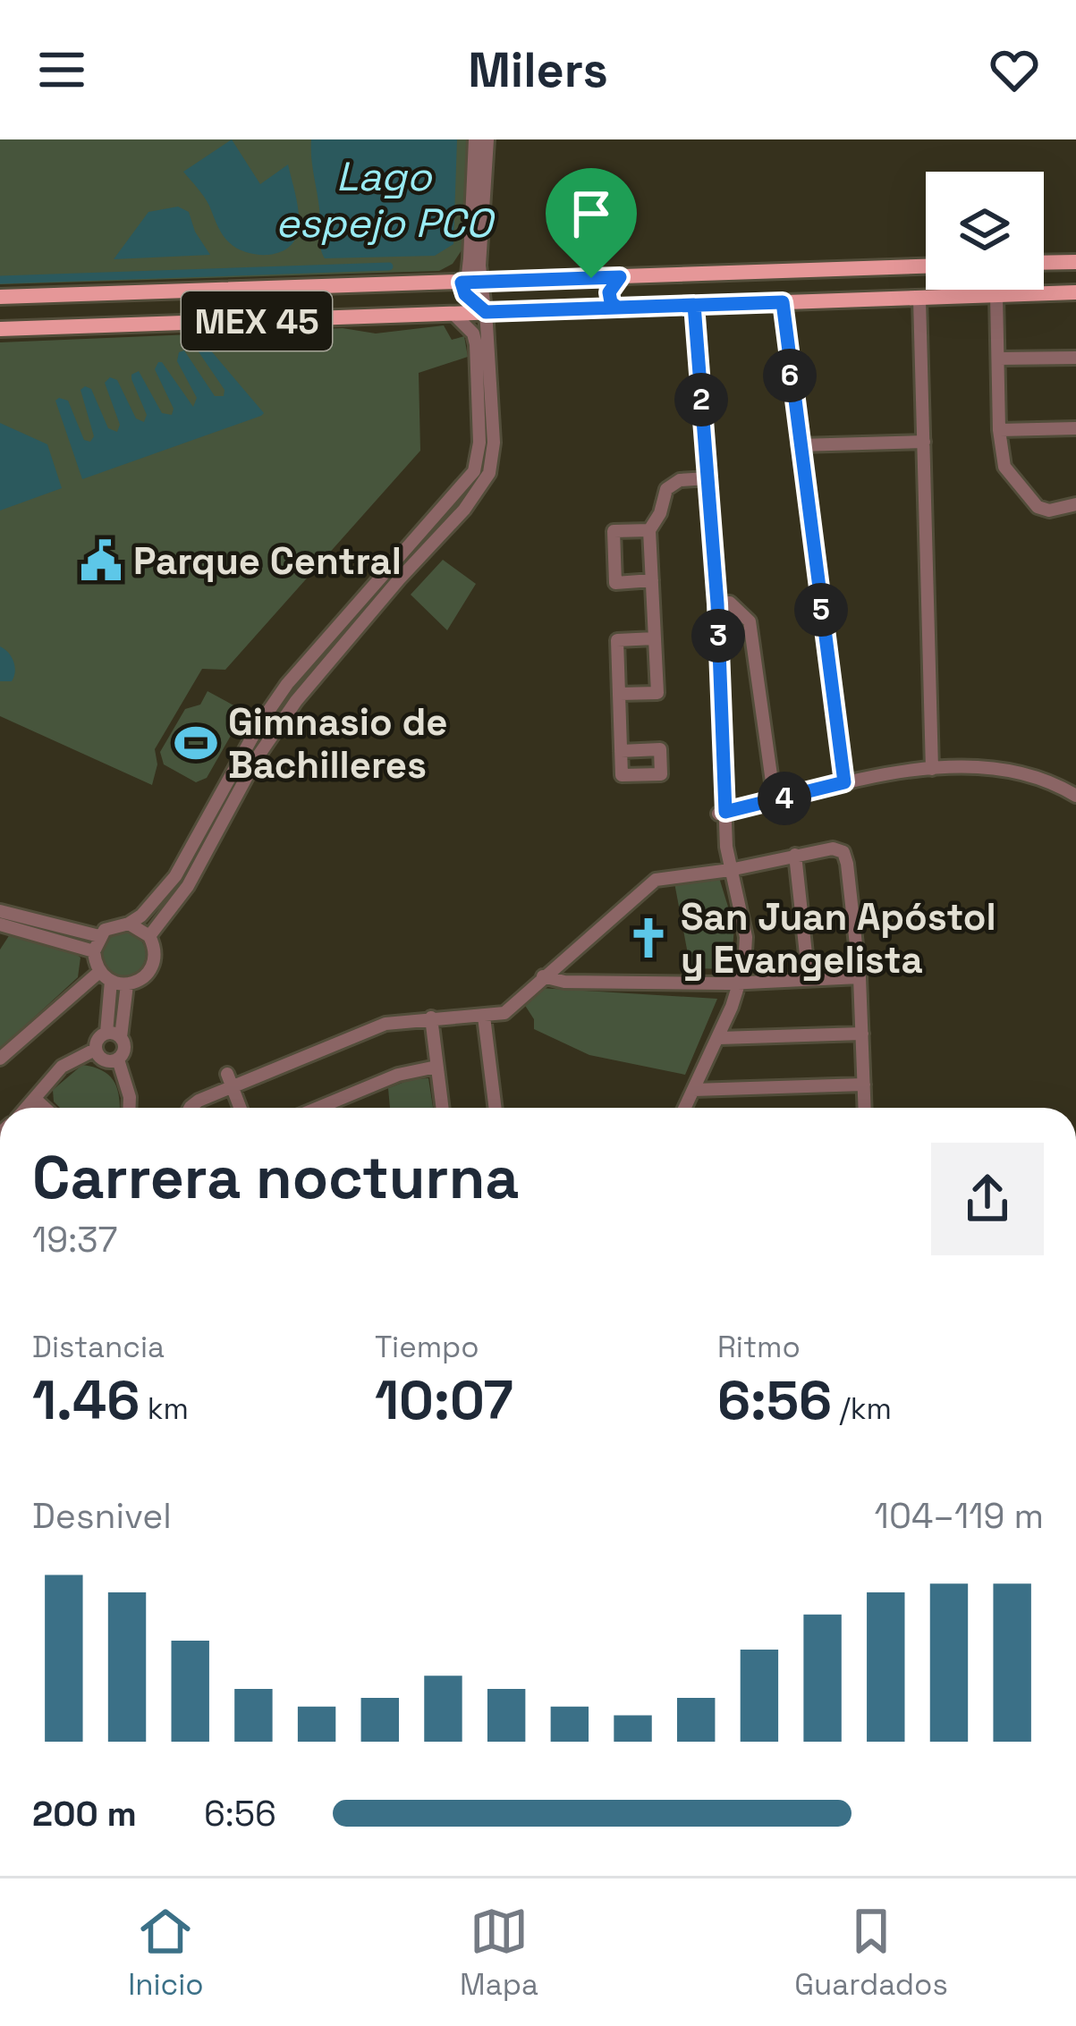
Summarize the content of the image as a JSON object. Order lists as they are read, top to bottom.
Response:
{
  "streets": {
    "main road": ["MEX 45"]
  },
  "water": ["Lago espejo PCO"],
  "places": {
    "public building": ["Parque Central"],
    "sports": ["Gimnasio de Bachilleres"],
    "church": ["San Juan Apóstol y Evangelista"]
  },
  "page": {
    "header": "Milers",
    "pins": [
      "6",
      "2",
      "5",
      "3",
      "4"
    ],
    "heading": ["Carrera nocturna", "19:37"],
    "stats": [
      ["Distancia", "1.46 km"],
      ["Tiempo", "10:07"],
      ["Ritmo", "6:56 /km"]
    ],
    "chart": ["Desnivel", "104–119 m"],
    "list": [
      {
        "name": "200 m",
        "note": "6:56"
      }
    ],
    "tabs": ["Inicio", "Mapa", "Guardados"]
  }
}
